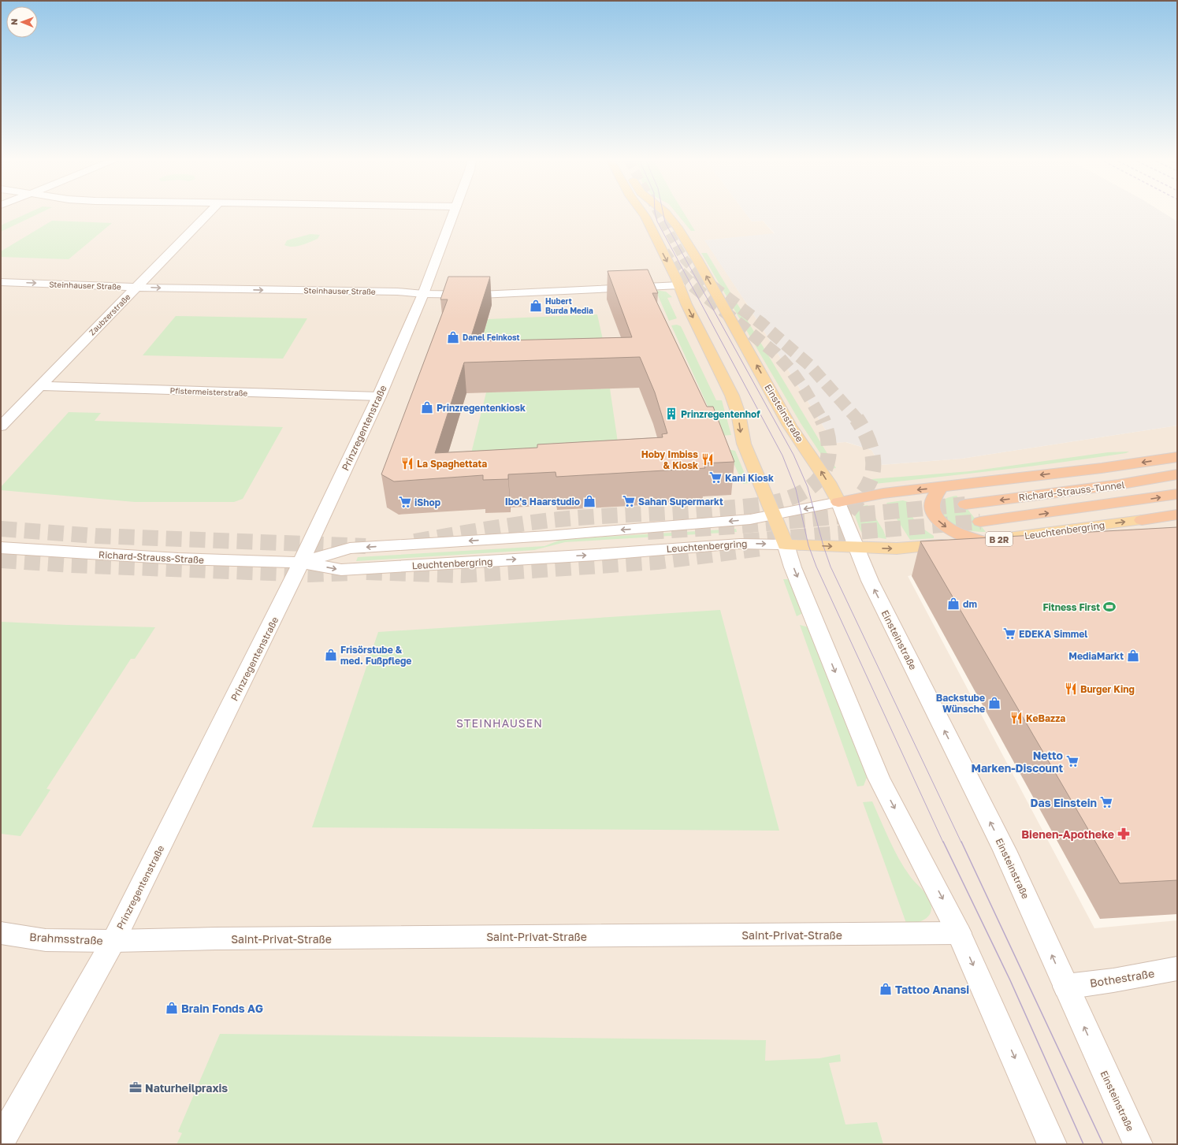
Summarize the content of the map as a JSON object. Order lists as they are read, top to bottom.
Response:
{
  "streets": {
    "highway": ["Richard-Strauss-Tunnel", "B 2R"],
    "main road": [
      "Steinhauser Straße",
      "Zaubzerstraße",
      "Pfistermeisterstraße",
      "Einsteinstraße",
      "Prinzregentenstraße",
      "Leuchtenbergring",
      "Richard-Strauss-Straße",
      "Saint-Privat-Straße",
      "Brahmsstraße",
      "Bothestraße"
    ]
  },
  "crossings": [
    ["Steinhauser Straße", "Zaubzerstraße"],
    ["Steinhauser Straße", "Prinzregentenstraße"],
    ["Zaubzerstraße", "Pfistermeisterstraße"],
    ["Pfistermeisterstraße", "Prinzregentenstraße"],
    ["Einsteinstraße", "Leuchtenbergring"],
    ["Einsteinstraße", "Bothestraße"],
    ["Prinzregentenstraße", "Leuchtenbergring"],
    ["Prinzregentenstraße", "Richard-Strauss-Straße"],
    ["Prinzregentenstraße", "Saint-Privat-Straße"],
    ["Prinzregentenstraße", "Brahmsstraße"],
    ["Leuchtenbergring", "B 2R"],
    ["Leuchtenbergring", "Richard-Strauss-Straße"],
    ["Saint-Privat-Straße", "Brahmsstraße"]
  ],
  "one_way": ["Steinhauser Straße"],
  "districts": ["STEINHAUSEN"],
  "places": {
    "shop": [
      "Hubert Burda Media",
      "Danel Feinkost",
      "Prinzregentenkiosk",
      "Ibo's Haarstudio",
      "dm",
      "Frisörstube & med. Fußpflege",
      "MediaMarkt",
      "Backstube Wünsche",
      "Tattoo Anansi",
      "Brain Fonds AG"
    ],
    "building": ["Prinzregentenhof"],
    "restaurant": [
      "Hoby Imbiss & Kiosk",
      "La Spaghettata",
      "Burger King",
      "KeBazza"
    ],
    "supermarket": [
      "Kani Kiosk",
      "Sahan Supermarkt",
      "iShop",
      "EDEKA Simmel",
      "Netto Marken-Discount",
      "Das Einstein"
    ],
    "sports": ["Fitness First"],
    "pharmacy": ["Bienen-Apotheke"],
    "office": ["Naturheilpraxis"]
  },
  "north": "left"
}
